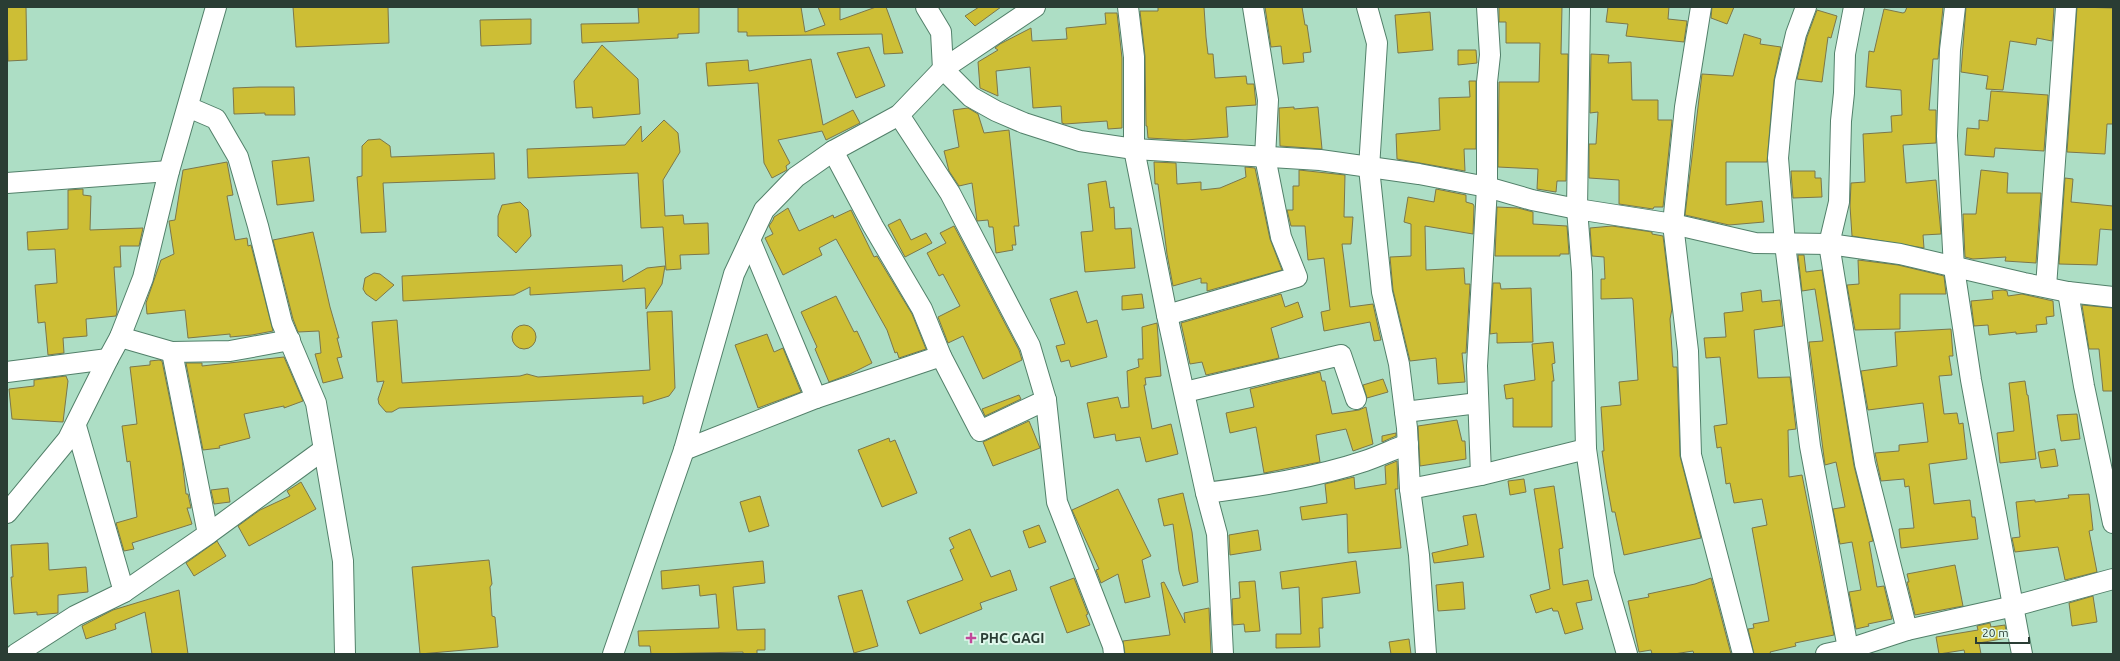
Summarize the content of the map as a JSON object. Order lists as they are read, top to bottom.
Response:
{
  "places": {
    "health": ["PHC GAGI"]
  },
  "scale_bar": "20 m"
}
